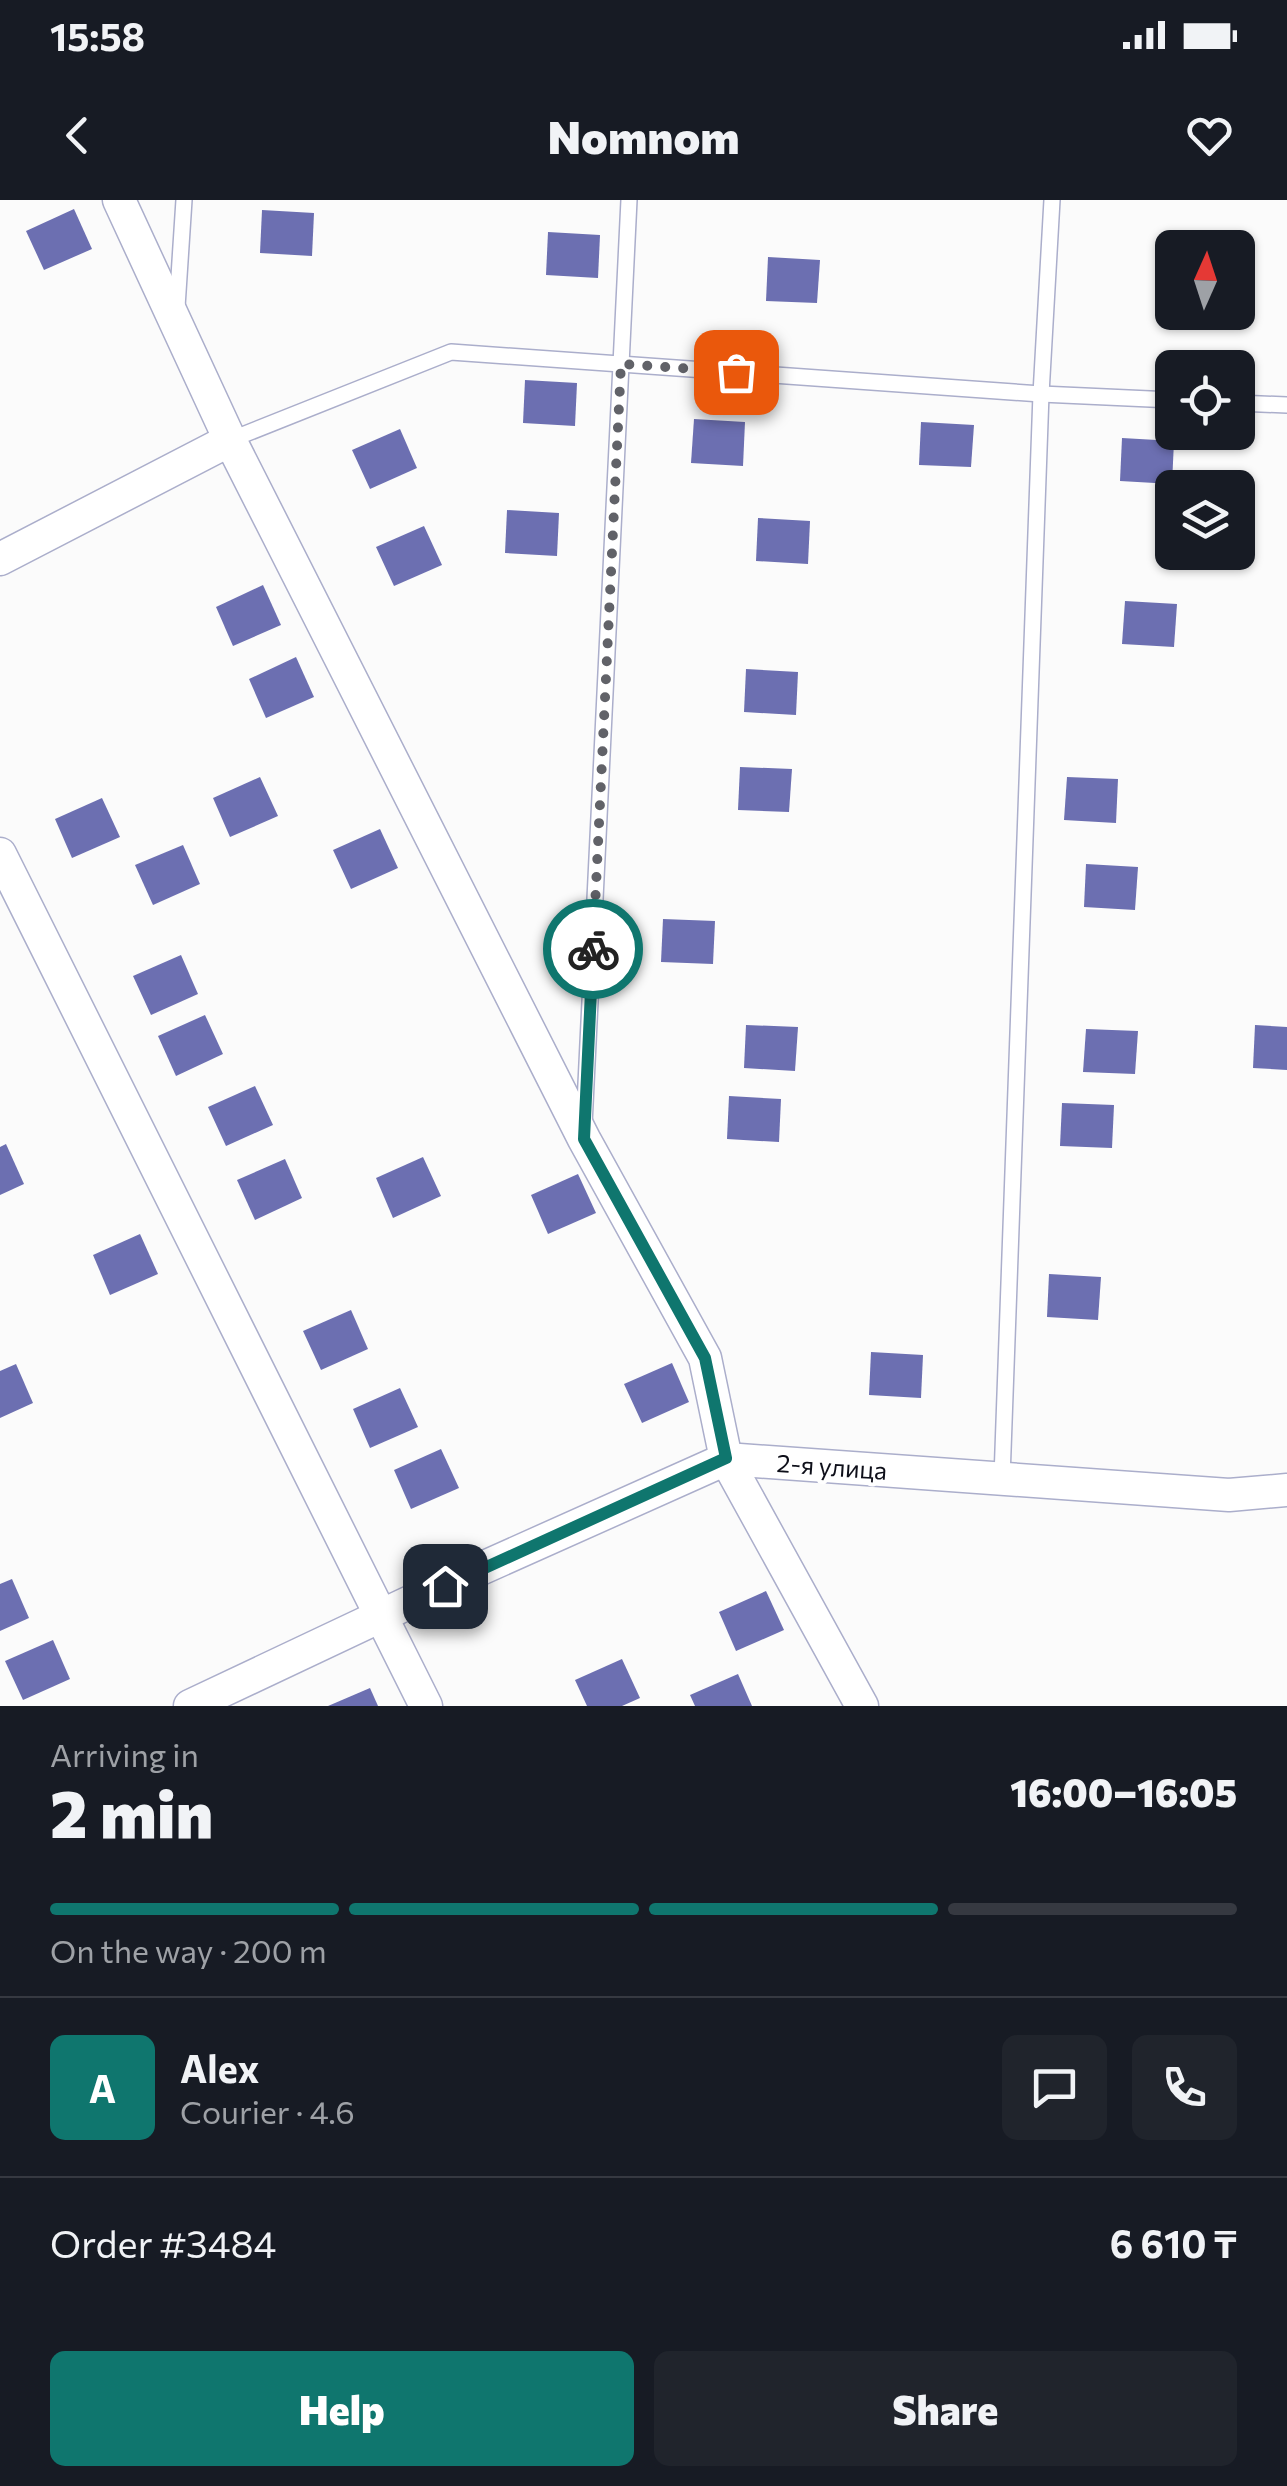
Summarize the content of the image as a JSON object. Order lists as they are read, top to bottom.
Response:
{
  "streets": {
    "street": ["2-я улица"]
  },
  "north": "top",
  "page": {
    "status": "15:58",
    "header": "Nomnom",
    "heading": ["2 min", "Arriving in", "16:00–16:05"],
    "panel": [
      "Alex",
      "Courier · 4.6",
      "Order #3484",
      "6 610 ₸"
    ],
    "bar": "On the way · 200 m",
    "round": "A",
    "buttons": ["Help", "Share"]
  }
}
